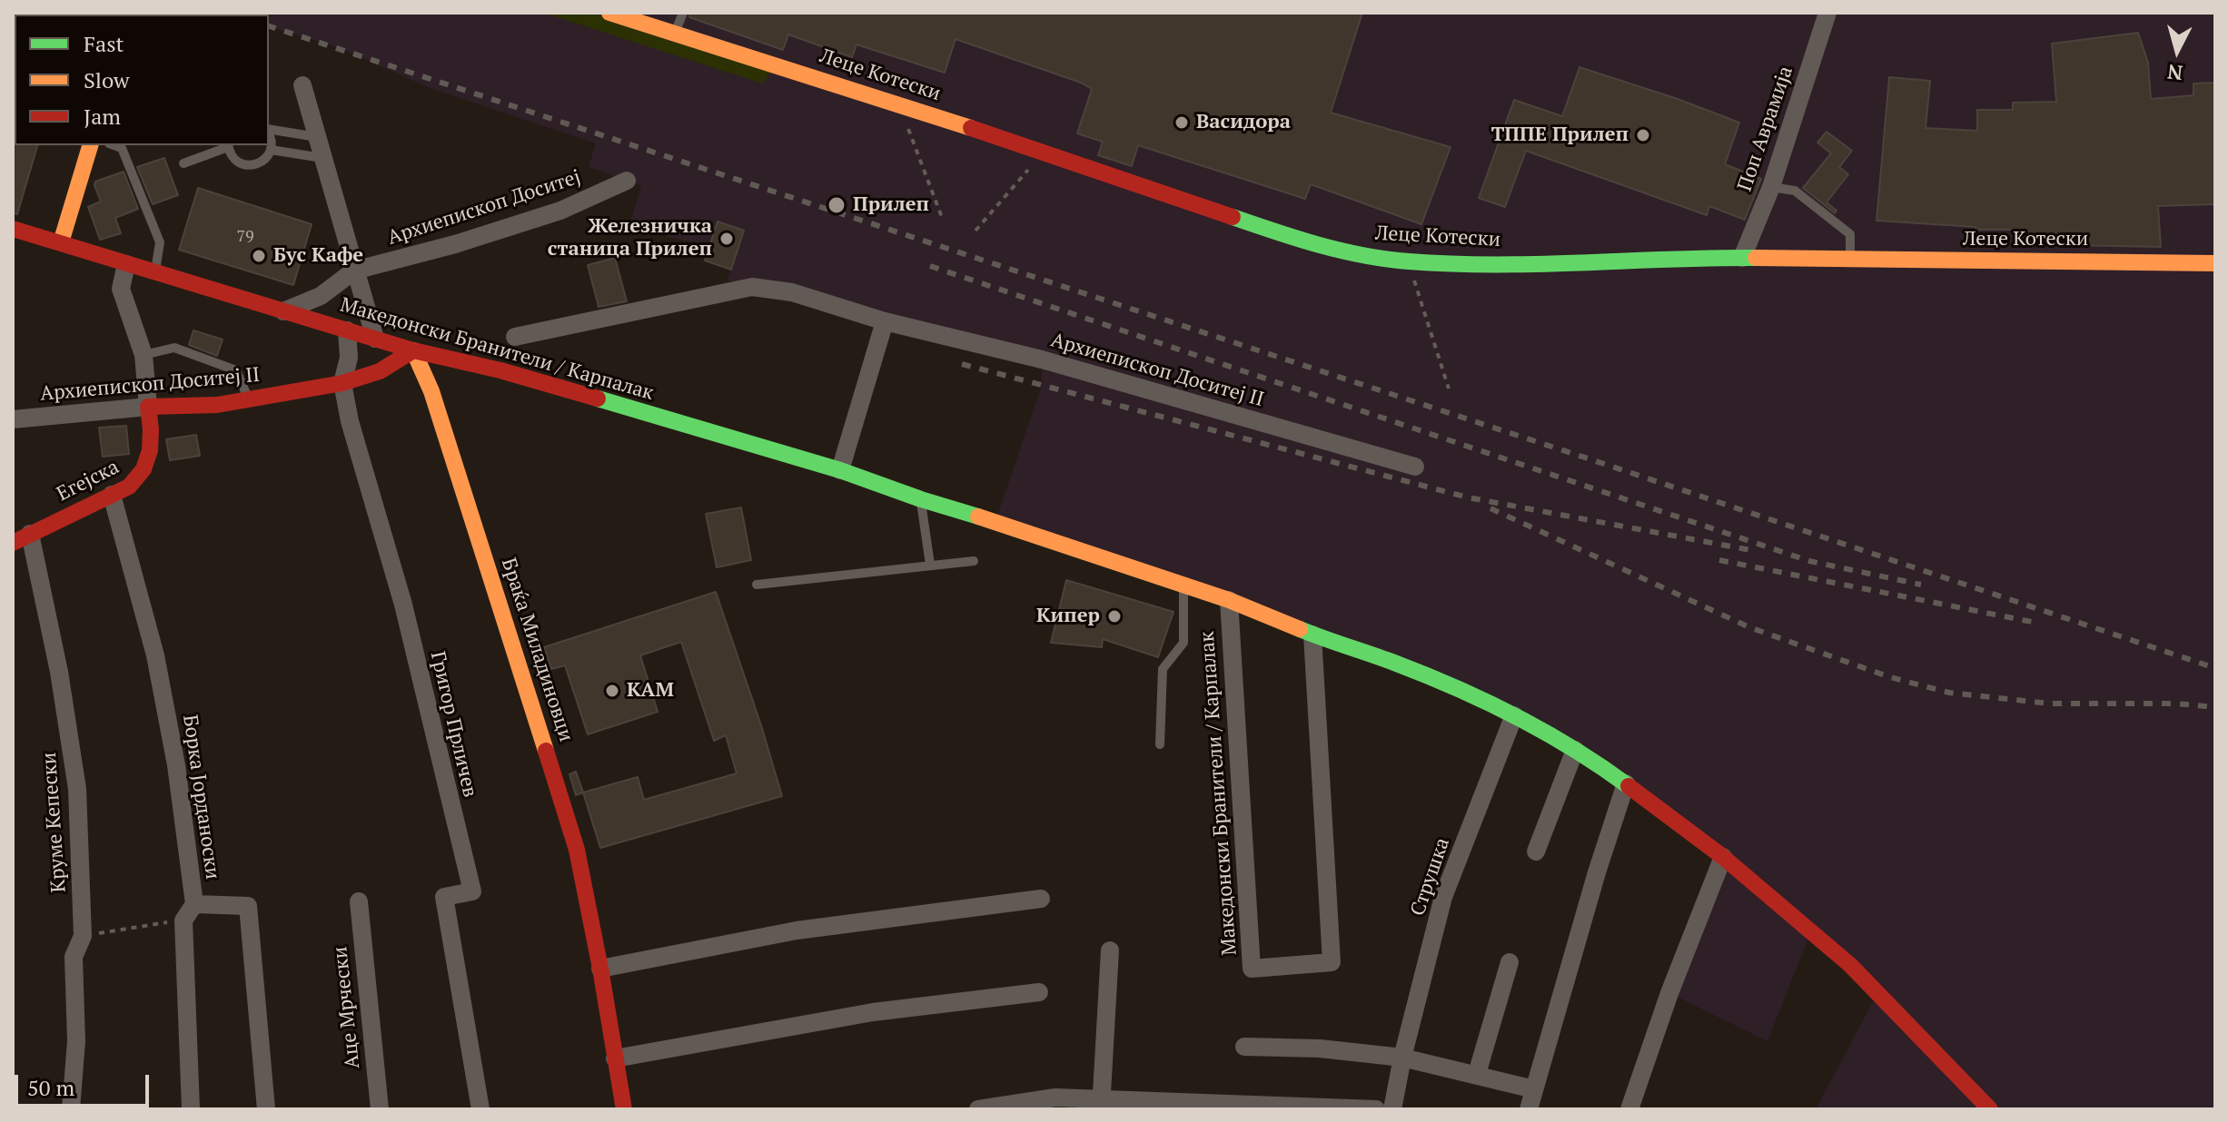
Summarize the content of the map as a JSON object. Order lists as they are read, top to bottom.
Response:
{
  "streets": {
    "main road": [
      "Леце Котески",
      "Македонски Бранители / Карпалак",
      "Архиепископ Доситеј II",
      "Егејска",
      "Браќа Миладиновци"
    ],
    "street": [
      "Поп Аврамија",
      "Архиепископ Доситеј",
      "Григор Прличев",
      "Борка Јорданоски",
      "Круме Кепески",
      "Струшка",
      "Аце Мрчески"
    ]
  },
  "crossings": [
    ["Леце Котески", "Поп Аврамија"],
    ["Архиепископ Доситеј", "Македонски Бранители / Карпалак"],
    ["Македонски Бранители / Карпалак", "Архиепископ Доситеј II"],
    ["Македонски Бранители / Карпалак", "Егејска"],
    ["Македонски Бранители / Карпалак", "Браќа Миладиновци"],
    ["Македонски Бранители / Карпалак", "Григор Прличев"],
    ["Македонски Бранители / Карпалак", "Струшка"],
    ["Архиепископ Доситеј II", "Егејска"],
    ["Архиепископ Доситеј II", "Браќа Миладиновци"],
    ["Архиепископ Доситеј II", "Григор Прличев"],
    ["Егејска", "Борка Јорданоски"],
    ["Егејска", "Круме Кепески"]
  ],
  "places": [
    "Васидора",
    "ТППЕ Прилеп",
    "Прилеп",
    "Железничка станица Прилеп",
    "Бус Кафе",
    "Кипер",
    "КАМ"
  ],
  "house_numbers": ["79"],
  "legend": ["Fast", "Slow", "Jam"],
  "scale_bar": "50 m",
  "north": "bottom"
}
